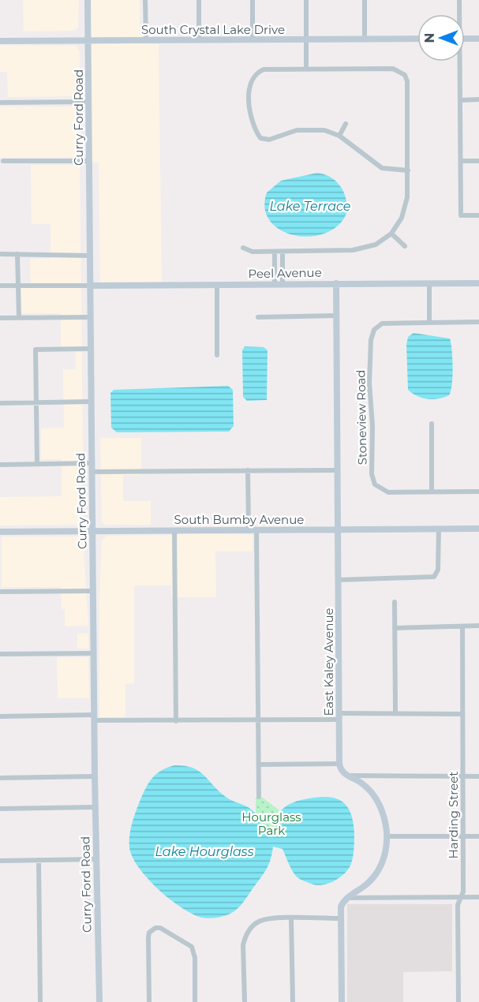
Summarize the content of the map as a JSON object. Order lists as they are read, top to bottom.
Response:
{
  "streets": {
    "street": [
      "South Crystal Lake Drive",
      "Curry Ford Road",
      "Peel Avenue",
      "Stoneview Road",
      "South Bumby Avenue",
      "East Kaley Avenue",
      "Harding Street"
    ]
  },
  "crossings": [
    ["South Crystal Lake Drive", "Curry Ford Road"],
    ["Curry Ford Road", "Peel Avenue"],
    ["Curry Ford Road", "South Bumby Avenue"],
    ["Peel Avenue", "East Kaley Avenue"],
    ["South Bumby Avenue", "East Kaley Avenue"]
  ],
  "water": ["Lake Terrace", "Lake Hourglass"],
  "parks": ["Hourglass Park"],
  "north": "left"
}
